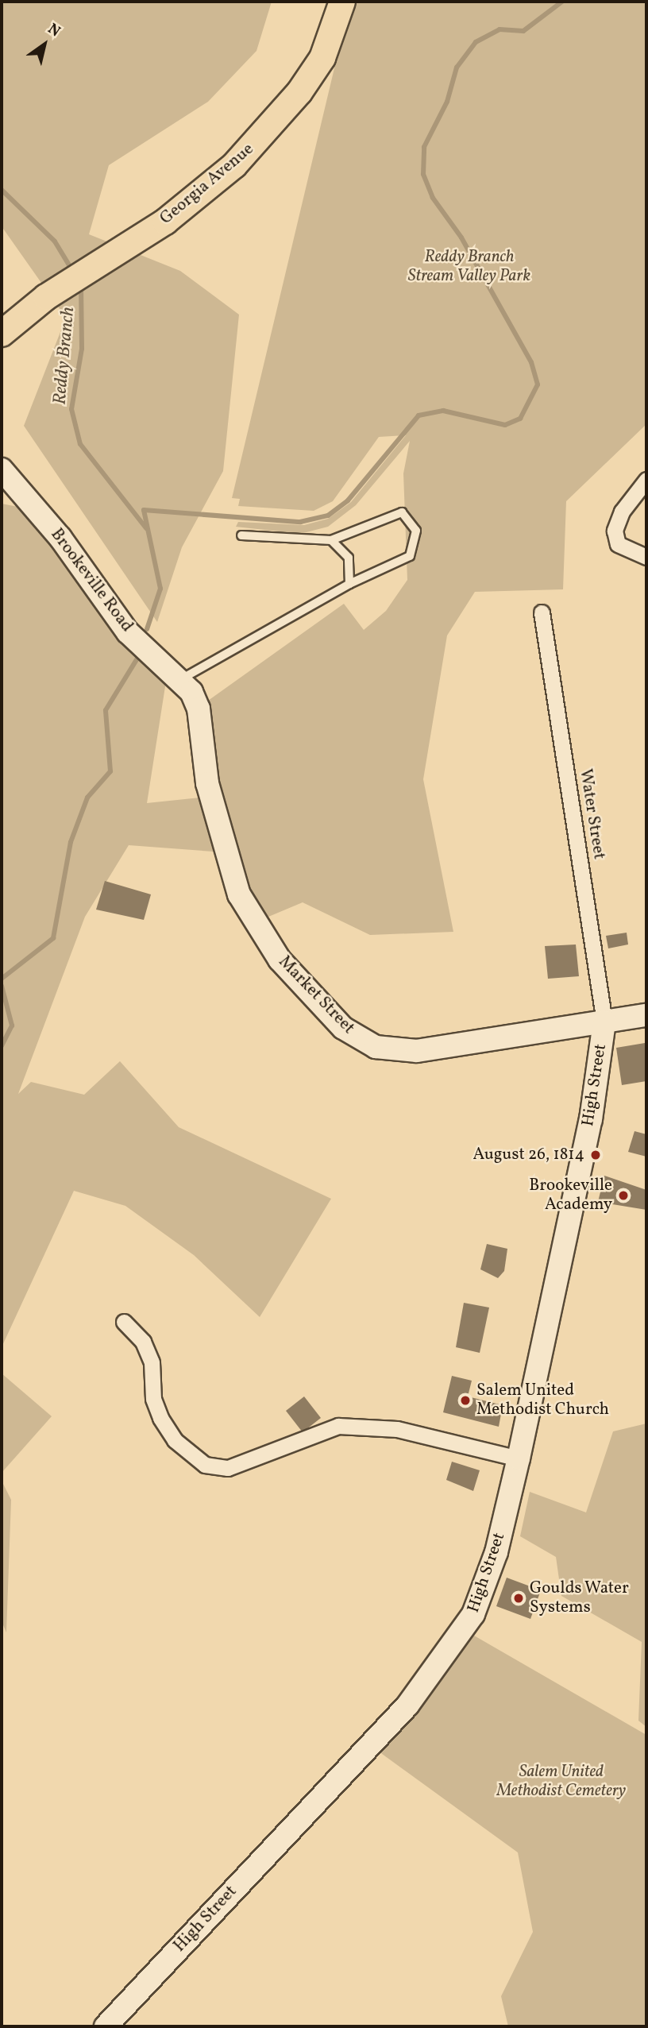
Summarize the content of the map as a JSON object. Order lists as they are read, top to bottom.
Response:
{
  "streets": {
    "main road": [
      "Georgia Avenue",
      "Brookeville Road",
      "Market Street",
      "High Street"
    ],
    "street": ["Water Street"]
  },
  "crossings": [
    ["Brookeville Road", "Market Street"],
    ["Water Street", "Market Street"],
    ["Water Street", "High Street"],
    ["Market Street", "High Street"]
  ],
  "water": ["Reddy Branch"],
  "parks": ["Reddy Branch Stream Valley Park", "Salem United Methodist Cemetery"],
  "places": [
    "August 26, 1814",
    "Brookeville Academy",
    "Salem United Methodist Church",
    "Goulds Water Systems"
  ],
  "north": "top right"
}
